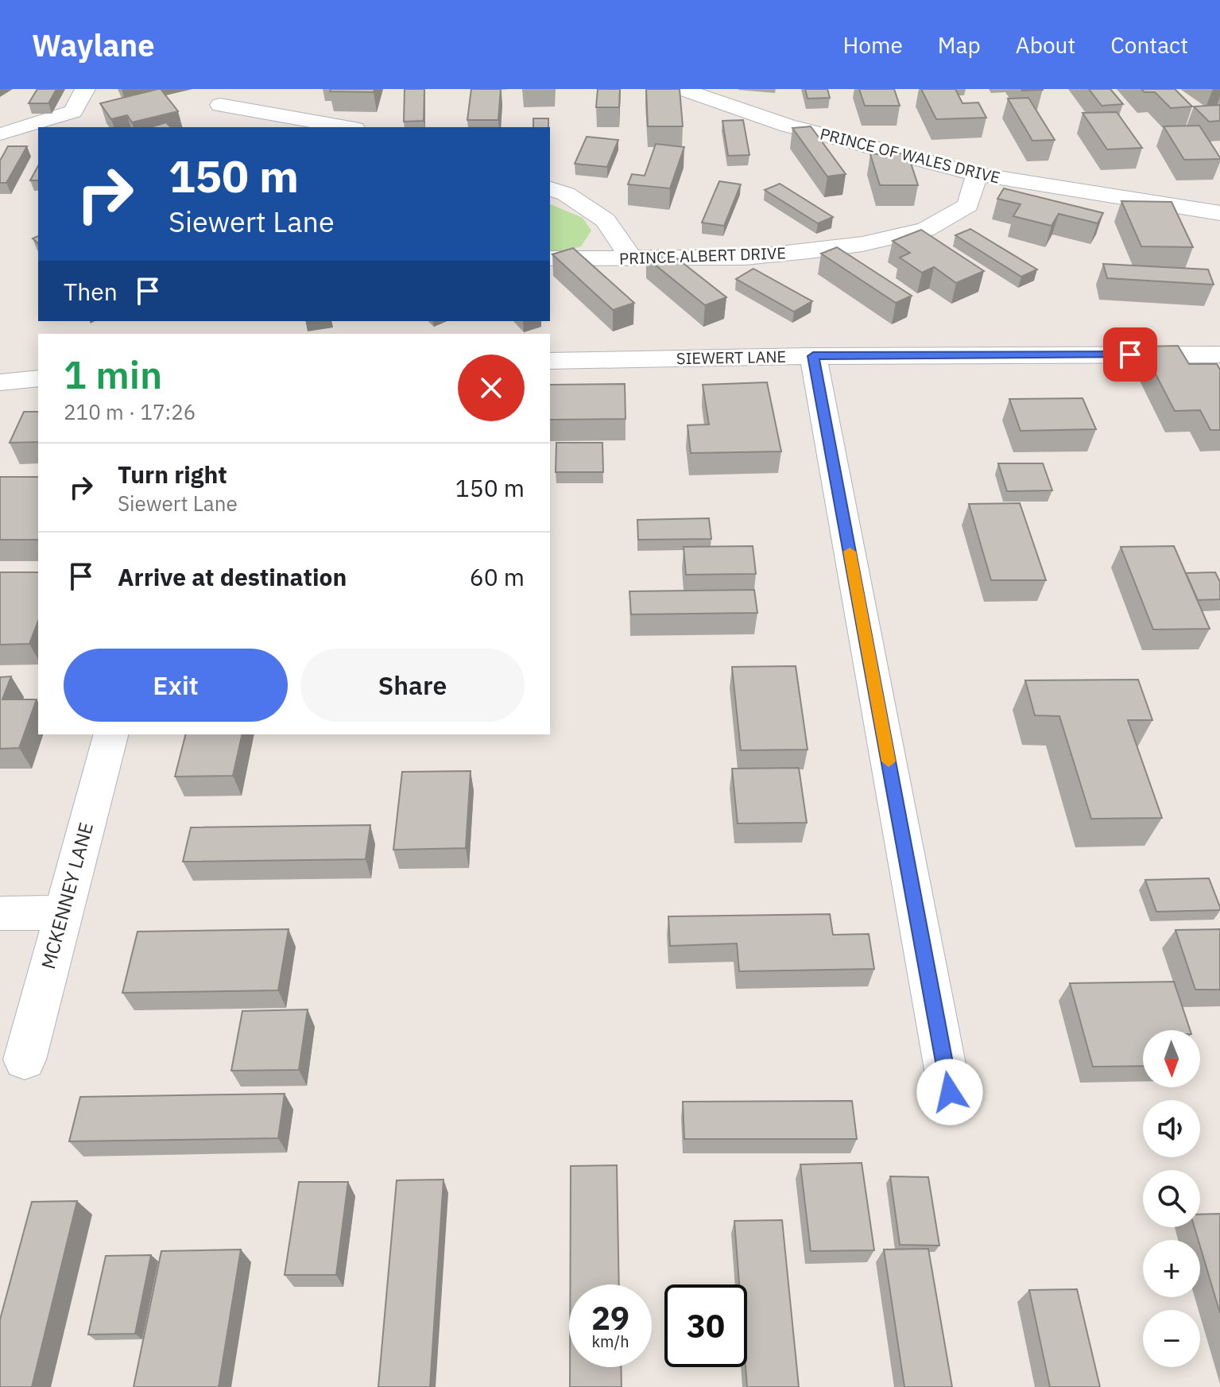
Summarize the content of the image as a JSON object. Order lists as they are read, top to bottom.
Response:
{
  "streets": {
    "street": [
      "PRINCE OF WALES DRIVE",
      "PRINCE ALBERT DRIVE",
      "SIEWERT LANE",
      "MCKENNEY LANE"
    ]
  },
  "crossings": [
    ["PRINCE OF WALES DRIVE", "PRINCE ALBERT DRIVE"]
  ],
  "north": "bottom",
  "page": {
    "header": "Waylane",
    "nav": [
      "Home",
      "Map",
      "About",
      "Contact"
    ],
    "turn": ["150 m", "Siewert Lane"],
    "then": "Then",
    "heading": ["1 min", "210 m · 17:26"],
    "list": [
      {
        "name": "Turn right",
        "note": "Siewert Lane",
        "value": "150 m"
      },
      {
        "name": "Arrive at destination",
        "value": "60 m"
      }
    ],
    "buttons": ["Exit", "Share"],
    "map_buttons": ["+", "−"],
    "speed": "29 km/h",
    "limit": "30"
  }
}
